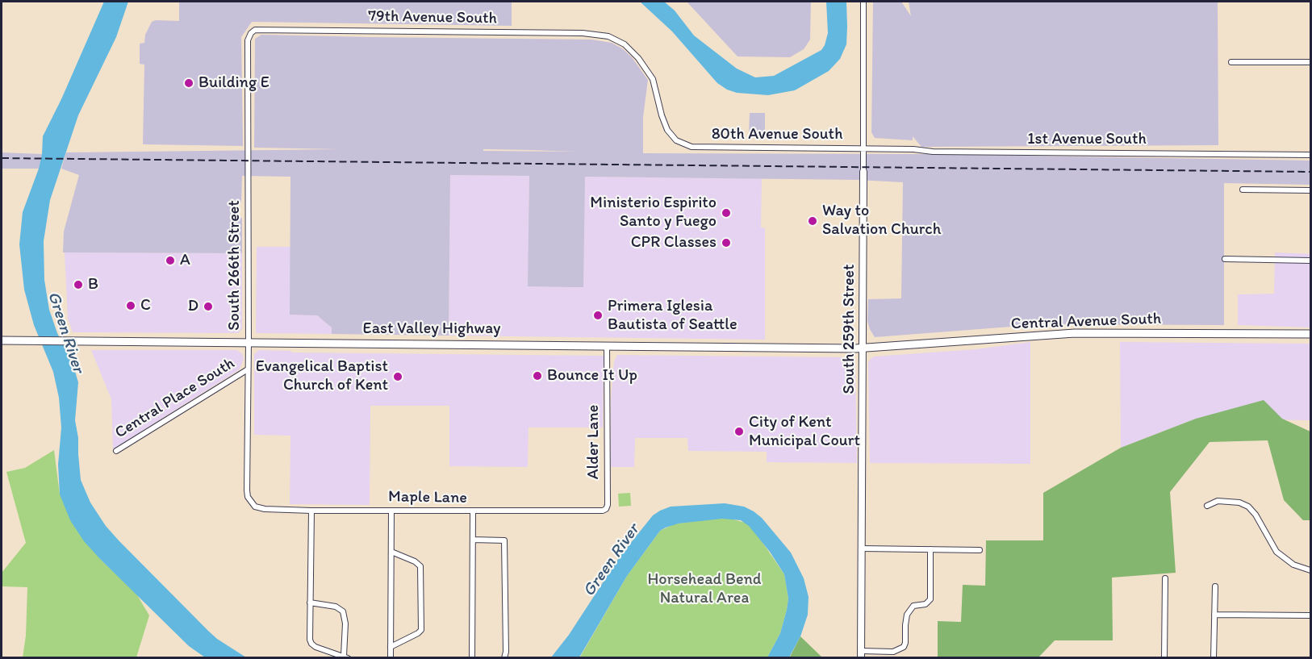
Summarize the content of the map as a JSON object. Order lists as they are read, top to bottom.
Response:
{
  "streets": {
    "main road": ["Central Avenue South", "East Valley Highway"],
    "street": [
      "79th Avenue South",
      "80th Avenue South",
      "1st Avenue South",
      "South 266th Street",
      "South 259th Street",
      "Central Place South",
      "Alder Lane",
      "Maple Lane"
    ]
  },
  "crossings": [
    ["79th Avenue South", "80th Avenue South"],
    ["79th Avenue South", "South 266th Street"],
    ["80th Avenue South", "1st Avenue South"],
    ["80th Avenue South", "South 259th Street"],
    ["1st Avenue South", "South 259th Street"],
    ["South 266th Street", "East Valley Highway"],
    ["South 266th Street", "Central Place South"],
    ["South 266th Street", "Maple Lane"],
    ["Central Avenue South", "East Valley Highway"],
    ["Central Avenue South", "South 259th Street"],
    ["East Valley Highway", "South 259th Street"],
    ["East Valley Highway", "Alder Lane"],
    ["Alder Lane", "Maple Lane"]
  ],
  "water": ["Green River"],
  "parks": ["Horsehead Bend Natural Area"],
  "places": [
    "Building E",
    "Ministerio Espirito Santo y Fuego",
    "Way to Salvation Church",
    "CPR Classes",
    "A",
    "B",
    "C",
    "D",
    "Primera Iglesia Bautista of Seattle",
    "Bounce It Up",
    "Evangelical Baptist Church of Kent",
    "City of Kent Municipal Court"
  ]
}
